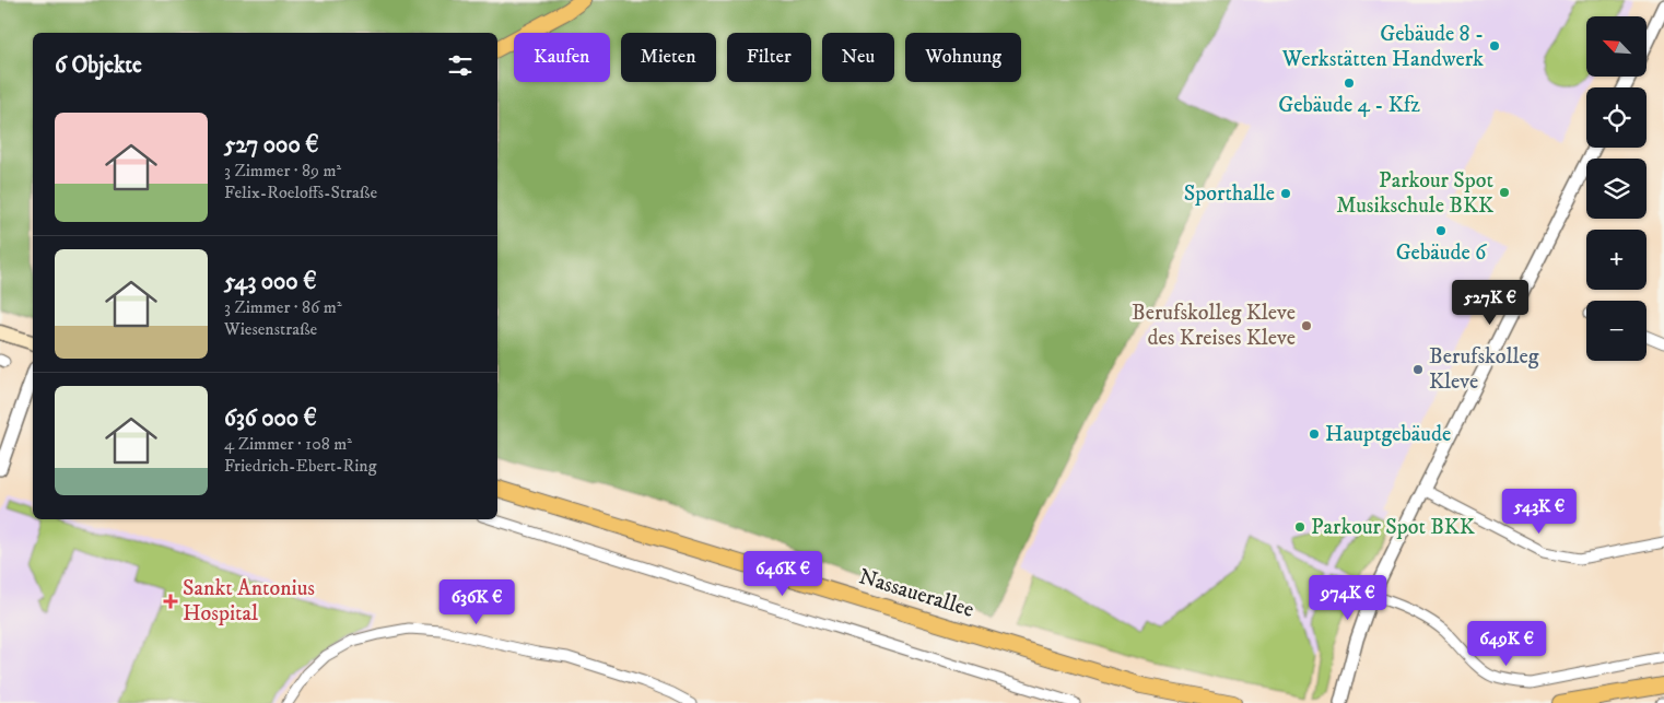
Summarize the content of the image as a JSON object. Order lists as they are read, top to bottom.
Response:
{
  "streets": {
    "main road": ["Nassauerallee"]
  },
  "places": {
    "other": [
      "Gebäude 8 - Werkstätten Handwerk",
      "Gebäude 4 - Kfz",
      "Parkour Spot Musikschule BKK",
      "Sporthalle",
      "Gebäude 6",
      "Berufskolleg Kleve des Kreises Kleve",
      "Berufskolleg Kleve",
      "Hauptgebäude",
      "Parkour Spot BKK"
    ],
    "health": ["Sankt Antonius Hospital"]
  },
  "north": "top left",
  "page": {
    "map_buttons": ["+", "−"],
    "chip": [
      "Kaufen",
      "Mieten",
      "Filter",
      "Neu",
      "Wohnung"
    ],
    "heading": "6 Objekte",
    "list": [
      {
        "name": "527 000 €",
        "note": "3 Zimmer · 89 m² · Felix-Roeloffs-Straße"
      },
      {
        "name": "543 000 €",
        "note": "3 Zimmer · 86 m² · Wiesenstraße"
      },
      {
        "name": "636 000 €",
        "note": "4 Zimmer · 108 m² · Friedrich-Ebert-Ring"
      }
    ],
    "price": [
      "527K €",
      "543K €",
      "646K €",
      "974K €",
      "636K €",
      "649K €"
    ]
  }
}
